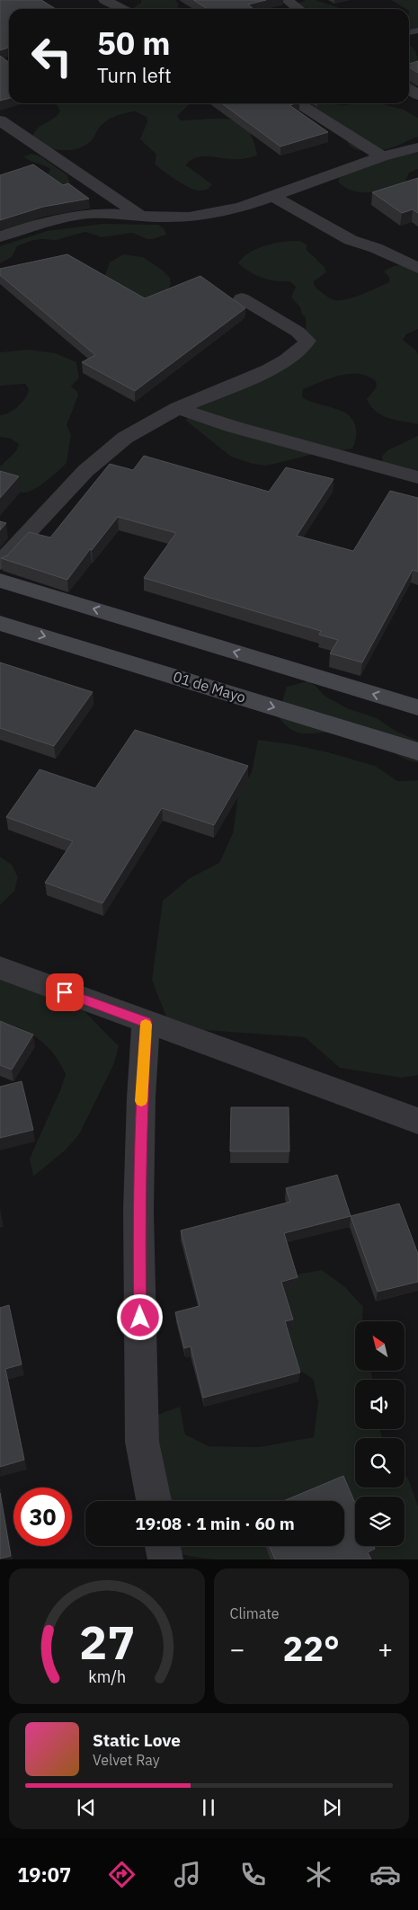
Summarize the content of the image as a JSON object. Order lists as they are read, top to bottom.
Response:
{
  "streets": {
    "street": ["01 de Mayo"]
  },
  "north": "top left",
  "page": {
    "turn": ["50 m", "Turn left"],
    "limit": "30",
    "trip": "19:08 · 1 min · 60 m",
    "tile": "Climate",
    "heat": ["−", "22°", "+"],
    "song": ["Static Love", "Velvet Ray"],
    "tabs": "19:07",
    "gauge": ["27", "km/h"]
  }
}
